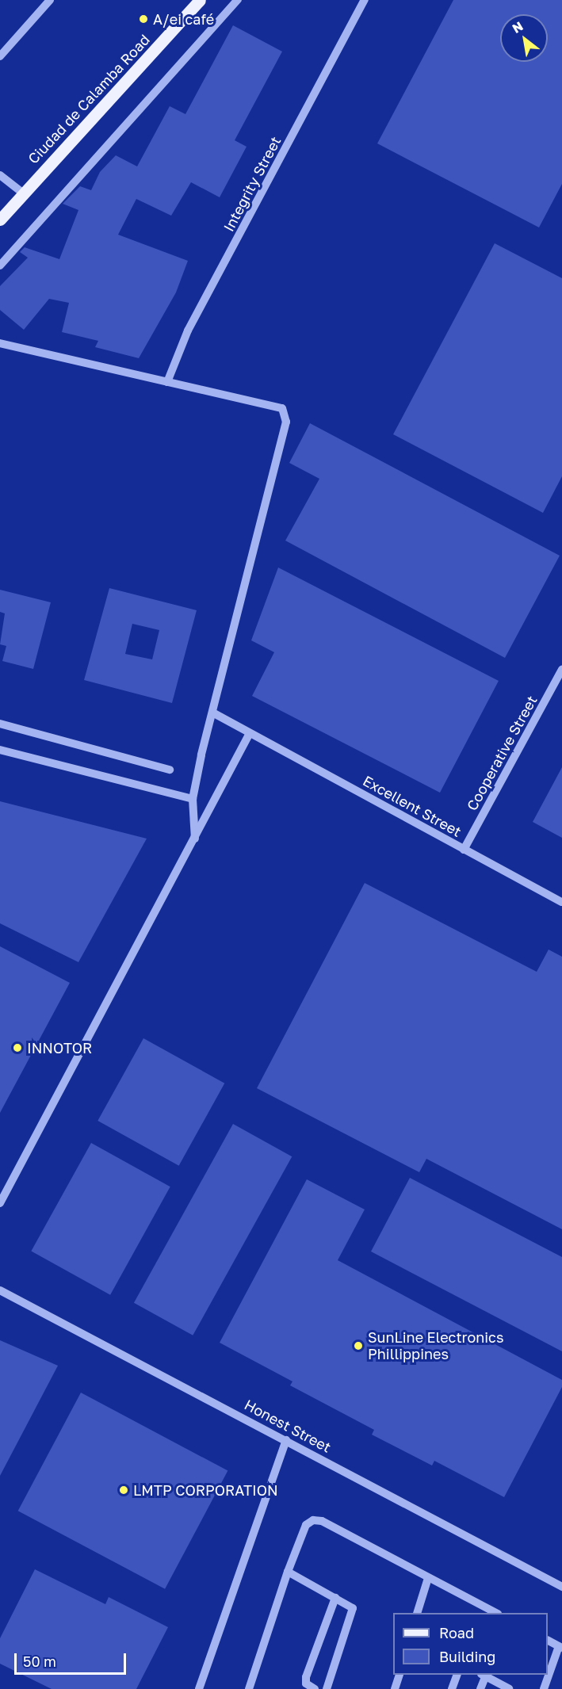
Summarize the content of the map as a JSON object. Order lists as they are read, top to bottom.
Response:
{
  "streets": {
    "main road": ["Ciudad de Calamba Road"],
    "street": [
      "Integrity Street",
      "Cooperative Street",
      "Excellent Street",
      "Honest Street"
    ]
  },
  "crossings": [
    ["Cooperative Street", "Excellent Street"]
  ],
  "places": [
    "A/ei café",
    "INNOTOR",
    "SunLine Electronics Phillippines",
    "LMTP CORPORATION"
  ],
  "legend": ["Road", "Building"],
  "scale_bar": "50 m",
  "north": "top left"
}
